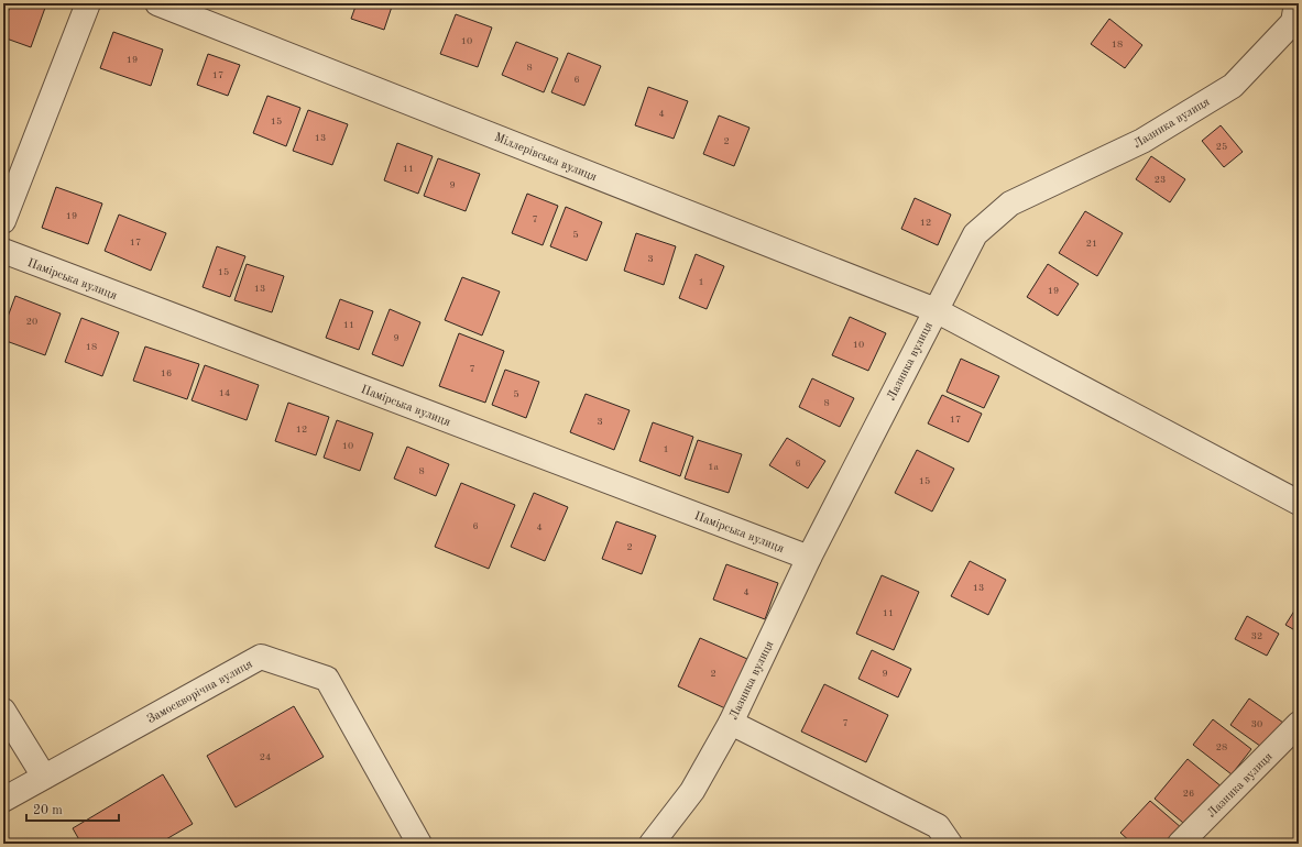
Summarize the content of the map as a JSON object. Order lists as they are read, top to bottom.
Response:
{
  "streets": {
    "street": [
      "Лазника вулиця",
      "Міллерівська вулиця",
      "Памірська вулиця",
      "Замоскворічна вулиця"
    ]
  },
  "crossings": [
    ["Лазника вулиця", "Міллерівська вулиця"],
    ["Лазника вулиця", "Памірська вулиця"]
  ],
  "house_numbers": [
    "10",
    "18",
    "19",
    "8",
    "17",
    "6",
    "4",
    "15",
    "13",
    "2",
    "25",
    "11",
    "23",
    "9",
    "19",
    "7",
    "12",
    "5",
    "17",
    "21",
    "3",
    "15",
    "1",
    "13",
    "19",
    "20",
    "11",
    "9",
    "10",
    "18",
    "7",
    "16",
    "14",
    "5",
    "8",
    "17",
    "3",
    "12",
    "10",
    "1",
    "6",
    "1а",
    "8",
    "15",
    "6",
    "4",
    "2",
    "13",
    "4",
    "11",
    "32",
    "2",
    "9",
    "7",
    "30",
    "28",
    "24",
    "26"
  ],
  "scale_bar": "20 m"
}
